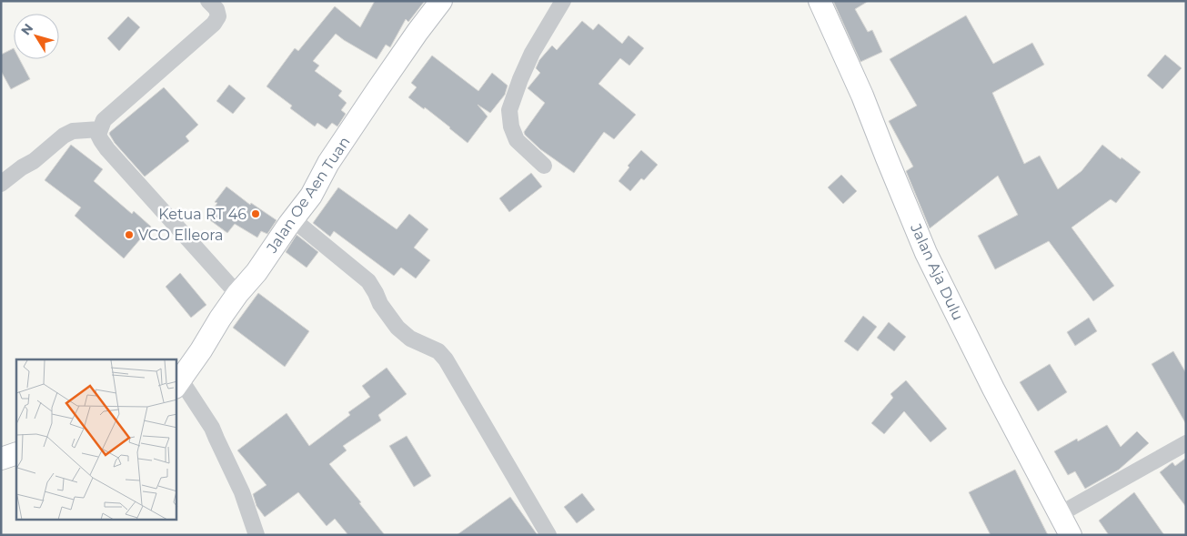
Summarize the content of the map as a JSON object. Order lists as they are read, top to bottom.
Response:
{
  "streets": {
    "street": ["Jalan Oe Aen Tuan", "Jalan Aja Dulu"]
  },
  "places": ["Ketua RT 46", "VCO Elleora"],
  "north": "top left"
}
